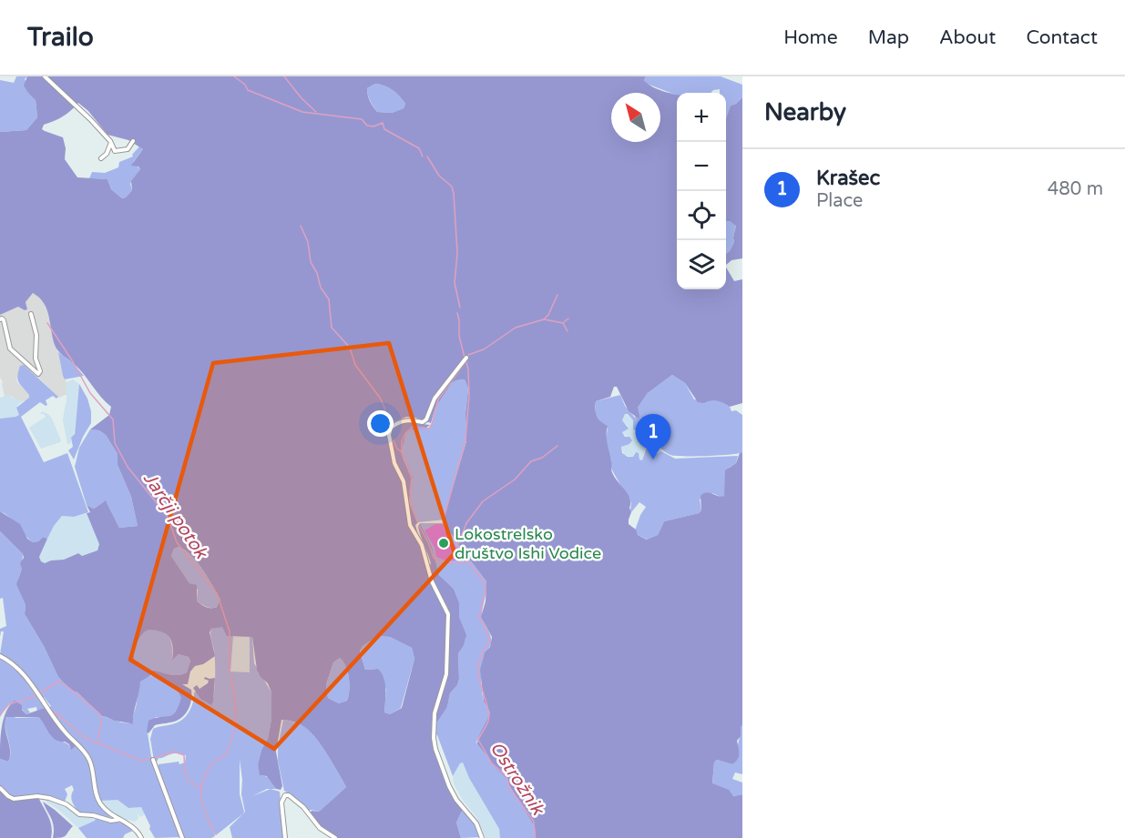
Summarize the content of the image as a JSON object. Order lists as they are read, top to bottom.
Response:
{
  "water": ["Jarčji potok", "Ostrožnik"],
  "places": ["Lokostrelsko društvo Ishi Vodice"],
  "north": "top left",
  "page": {
    "header": "Trailo",
    "nav": [
      "Home",
      "Map",
      "About",
      "Contact"
    ],
    "heading": "Nearby",
    "map_buttons": ["+", "−"],
    "list": [
      {
        "mark": "1",
        "name": "Krašec",
        "note": "Place",
        "value": "480 m"
      }
    ],
    "pins": "1"
  }
}
